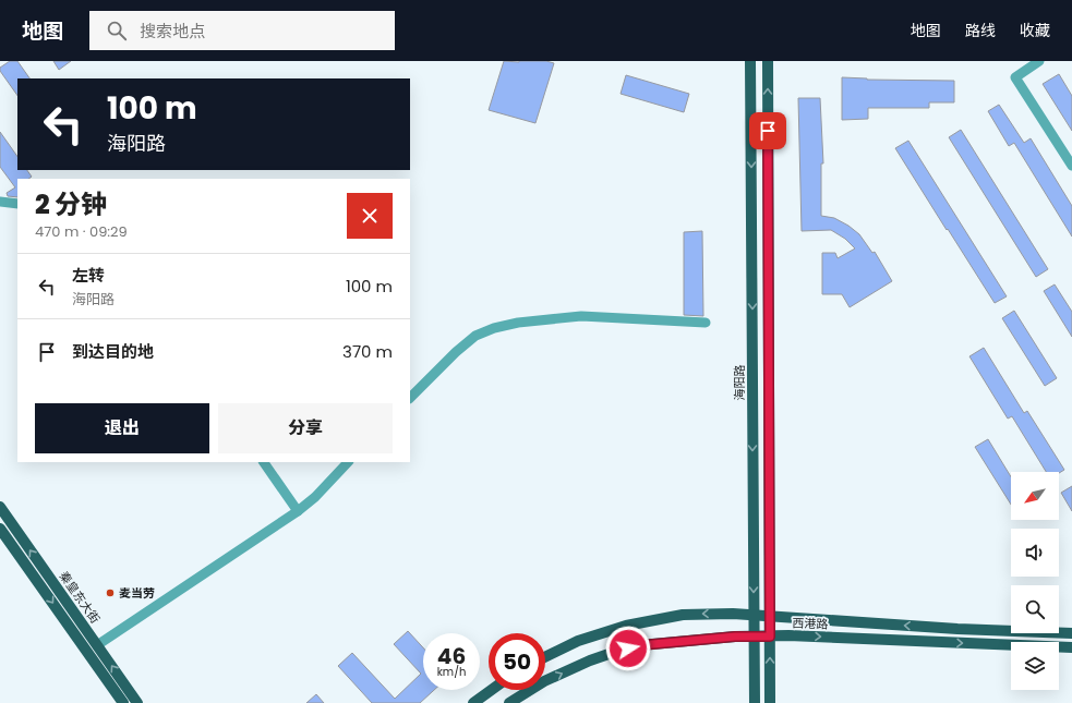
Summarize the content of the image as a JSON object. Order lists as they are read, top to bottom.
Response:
{
  "streets": {
    "main road": ["海阳路", "秦皇东大街", "西港路"]
  },
  "crossings": [
    ["海阳路", "西港路"]
  ],
  "places": ["麦当劳"],
  "north": "bottom left",
  "page": {
    "header": "地图",
    "search": "搜索地点",
    "nav": ["地图", "路线", "收藏"],
    "turn": ["100 m", "海阳路"],
    "heading": ["2 分钟", "470 m · 09:29"],
    "list": [
      {
        "name": "左转",
        "note": "海阳路",
        "value": "100 m"
      },
      {
        "name": "到达目的地",
        "value": "370 m"
      }
    ],
    "buttons": ["退出", "分享"],
    "speed": "46 km/h",
    "limit": "50"
  }
}
